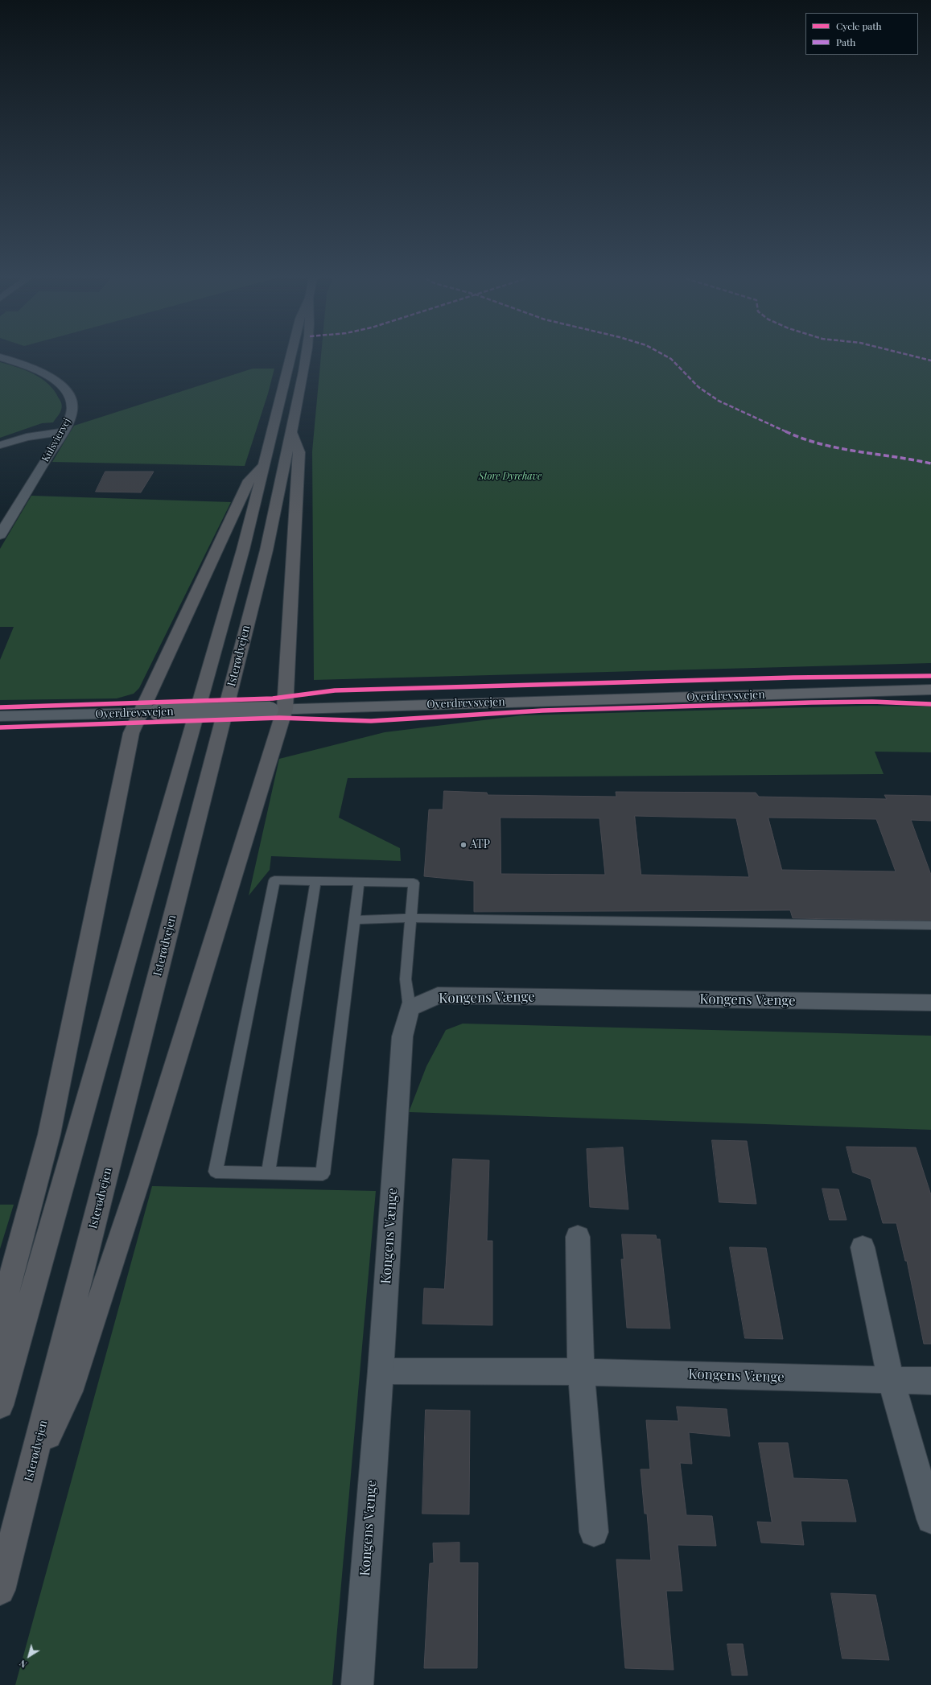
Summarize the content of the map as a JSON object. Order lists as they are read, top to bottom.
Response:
{
  "streets": {
    "highway": ["Isterødvejen"],
    "main road": ["Overdrevsvejen"],
    "street": ["Kulsviervej", "Kongens Vænge"]
  },
  "parks": ["Store Dyrehave"],
  "places": ["ATP"],
  "legend": ["Cycle path", "Path"],
  "north": "bottom left"
}
